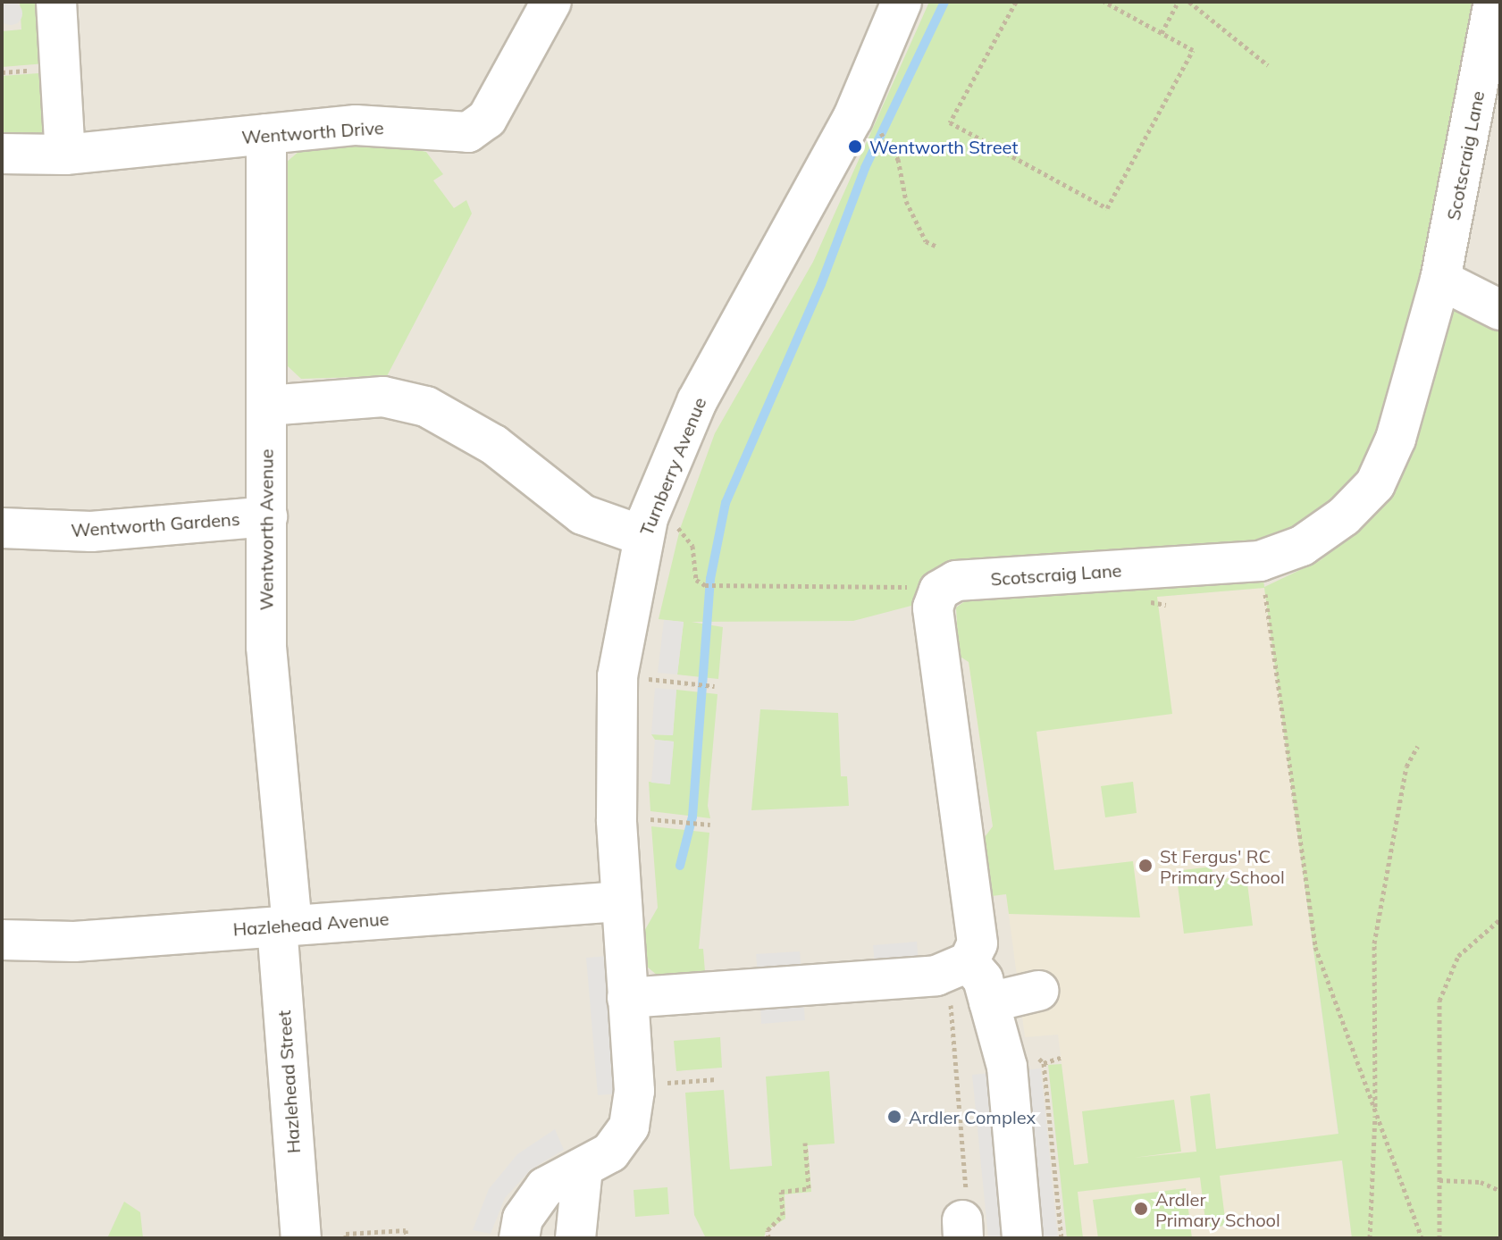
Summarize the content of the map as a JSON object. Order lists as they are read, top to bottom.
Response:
{
  "streets": {
    "street": [
      "Wentworth Drive",
      "Scotscraig Lane",
      "Turnberry Avenue",
      "Wentworth Gardens",
      "Wentworth Avenue",
      "Hazlehead Avenue",
      "Hazlehead Street"
    ]
  },
  "crossings": [
    ["Wentworth Drive", "Wentworth Avenue"],
    ["Turnberry Avenue", "Hazlehead Avenue"],
    ["Wentworth Gardens", "Wentworth Avenue"],
    ["Wentworth Avenue", "Hazlehead Avenue"],
    ["Wentworth Avenue", "Hazlehead Street"],
    ["Hazlehead Avenue", "Hazlehead Street"]
  ],
  "places": [
    "Wentworth Street",
    "St Fergus' RC Primary School",
    "Ardler Complex",
    "Ardler Primary School"
  ]
}
